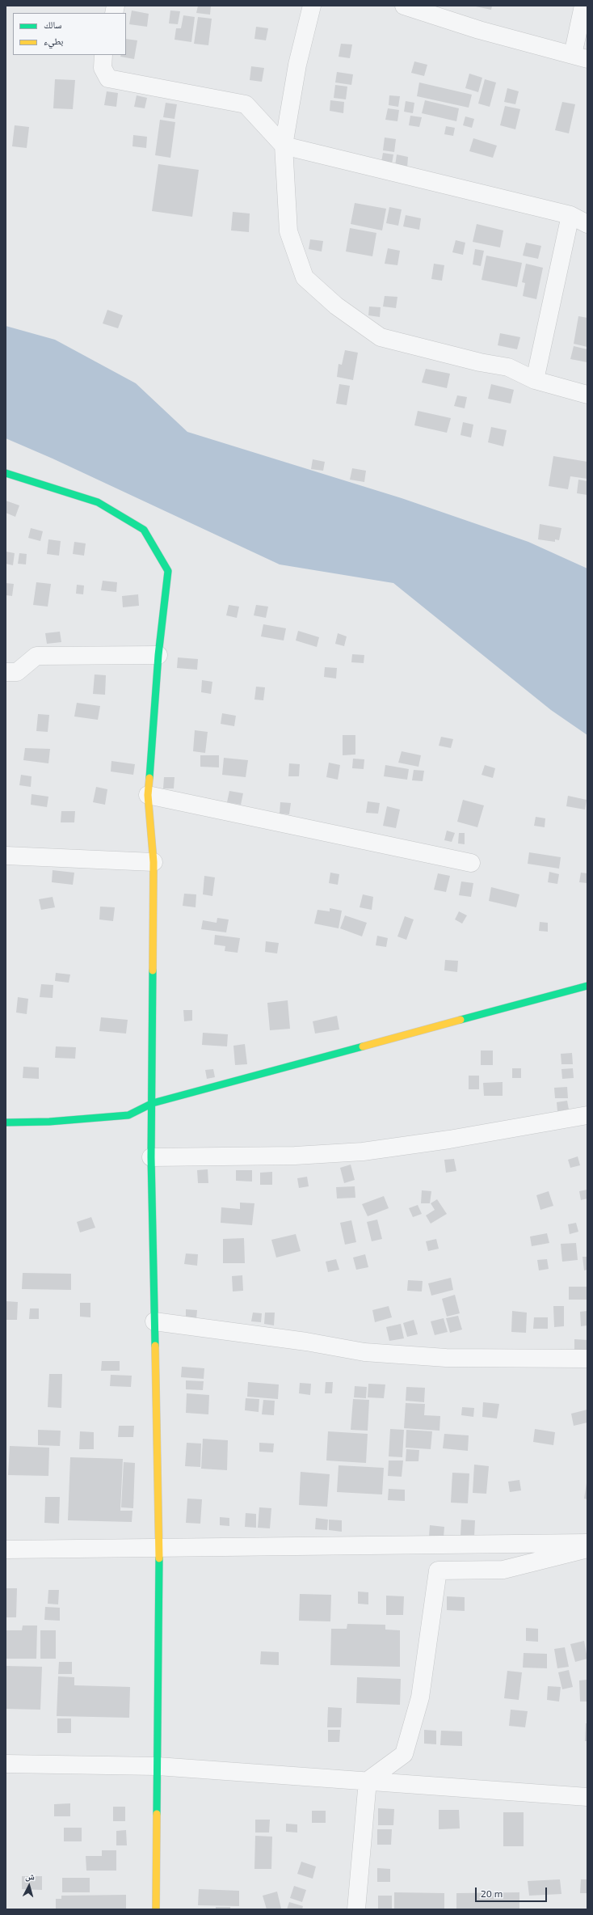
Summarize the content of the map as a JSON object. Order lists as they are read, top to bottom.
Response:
{
  "legend": ["سالك", "بطيء"],
  "scale_bar": "20 m",
  "north": "top"
}
